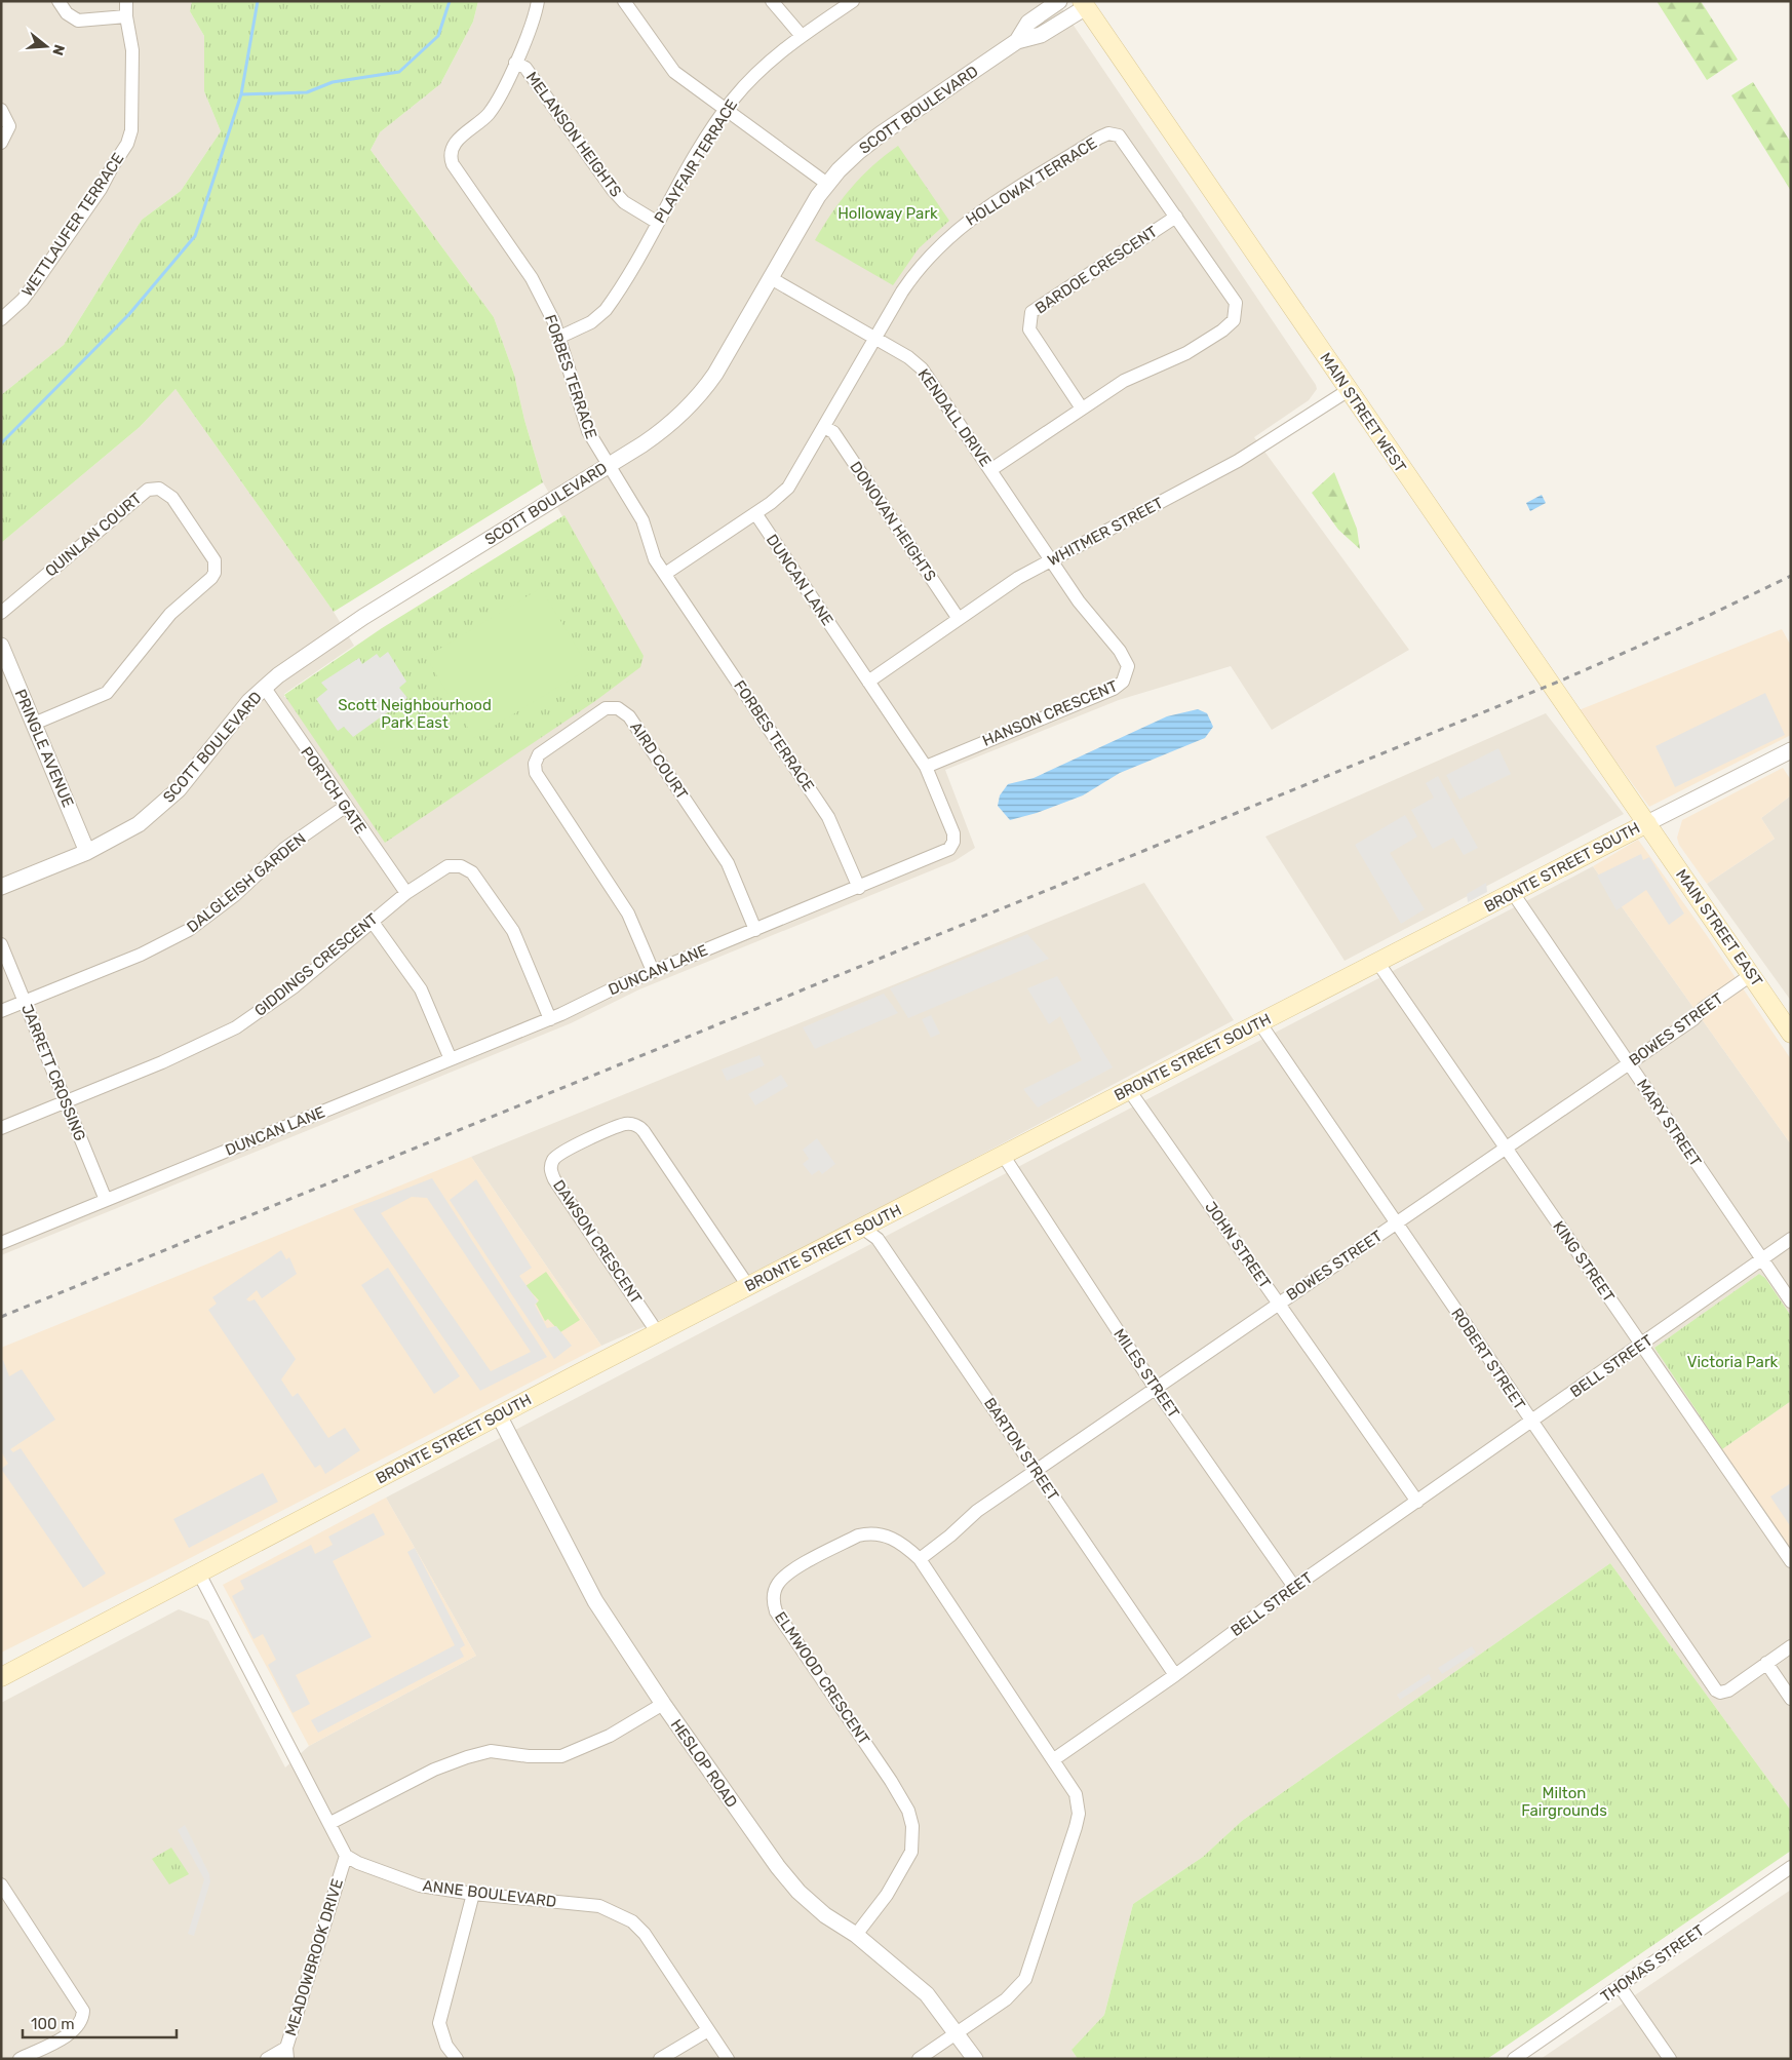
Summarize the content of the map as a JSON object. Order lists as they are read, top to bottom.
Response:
{
  "streets": {
    "main road": ["MAIN STREET WEST", "BRONTE STREET SOUTH", "MAIN STREET EAST"],
    "street": [
      "SCOTT BOULEVARD",
      "MELANSON HEIGHTS",
      "PLAYFAIR TERRACE",
      "HOLLOWAY TERRACE",
      "WETTLAUFER TERRACE",
      "BARDOE CRESCENT",
      "FORBES TERRACE",
      "KENDALL DRIVE",
      "DONOVAN HEIGHTS",
      "WHITMER STREET",
      "QUINLAN COURT",
      "DUNCAN LANE",
      "HANSON CRESCENT",
      "PRINGLE AVENUE",
      "AIRD COURT",
      "PORTCH GATE",
      "DALGLEISH GARDEN",
      "GIDDINGS CRESCENT",
      "BOWES STREET",
      "JARRETT CROSSING",
      "MARY STREET",
      "DAWSON CRESCENT",
      "JOHN STREET",
      "KING STREET",
      "ROBERT STREET",
      "BELL STREET",
      "MILES STREET",
      "BARTON STREET",
      "ELMWOOD CRESCENT",
      "HESLOP ROAD",
      "ANNE BOULEVARD",
      "MEADOWBROOK DRIVE",
      "THOMAS STREET"
    ]
  },
  "crossings": [
    ["SCOTT BOULEVARD", "FORBES TERRACE"],
    ["SCOTT BOULEVARD", "MAIN STREET WEST"],
    ["SCOTT BOULEVARD", "KENDALL DRIVE"],
    ["SCOTT BOULEVARD", "PRINGLE AVENUE"],
    ["SCOTT BOULEVARD", "PORTCH GATE"],
    ["MELANSON HEIGHTS", "PLAYFAIR TERRACE"],
    ["MELANSON HEIGHTS", "FORBES TERRACE"],
    ["PLAYFAIR TERRACE", "FORBES TERRACE"],
    ["HOLLOWAY TERRACE", "BARDOE CRESCENT"],
    ["HOLLOWAY TERRACE", "FORBES TERRACE"],
    ["HOLLOWAY TERRACE", "KENDALL DRIVE"],
    ["HOLLOWAY TERRACE", "DONOVAN HEIGHTS"],
    ["HOLLOWAY TERRACE", "DUNCAN LANE"],
    ["FORBES TERRACE", "DUNCAN LANE"],
    ["MAIN STREET WEST", "WHITMER STREET"],
    ["MAIN STREET WEST", "BRONTE STREET SOUTH"],
    ["MAIN STREET WEST", "MAIN STREET EAST"],
    ["KENDALL DRIVE", "WHITMER STREET"],
    ["KENDALL DRIVE", "HANSON CRESCENT"],
    ["DONOVAN HEIGHTS", "WHITMER STREET"],
    ["WHITMER STREET", "DUNCAN LANE"],
    ["WHITMER STREET", "HANSON CRESCENT"],
    ["QUINLAN COURT", "PRINGLE AVENUE"],
    ["DUNCAN LANE", "HANSON CRESCENT"],
    ["DUNCAN LANE", "AIRD COURT"],
    ["DUNCAN LANE", "GIDDINGS CRESCENT"],
    ["DUNCAN LANE", "JARRETT CROSSING"],
    ["PORTCH GATE", "DALGLEISH GARDEN"],
    ["PORTCH GATE", "GIDDINGS CRESCENT"],
    ["BRONTE STREET SOUTH", "MAIN STREET EAST"],
    ["BRONTE STREET SOUTH", "MARY STREET"],
    ["BRONTE STREET SOUTH", "DAWSON CRESCENT"],
    ["BRONTE STREET SOUTH", "JOHN STREET"],
    ["BRONTE STREET SOUTH", "KING STREET"],
    ["BRONTE STREET SOUTH", "ROBERT STREET"],
    ["BRONTE STREET SOUTH", "MILES STREET"],
    ["BRONTE STREET SOUTH", "BARTON STREET"],
    ["BRONTE STREET SOUTH", "HESLOP ROAD"],
    ["DALGLEISH GARDEN", "JARRETT CROSSING"],
    ["MAIN STREET EAST", "BOWES STREET"],
    ["GIDDINGS CRESCENT", "JARRETT CROSSING"],
    ["BOWES STREET", "MARY STREET"],
    ["BOWES STREET", "JOHN STREET"],
    ["BOWES STREET", "KING STREET"],
    ["BOWES STREET", "ROBERT STREET"],
    ["BOWES STREET", "MILES STREET"],
    ["BOWES STREET", "BARTON STREET"],
    ["BOWES STREET", "ELMWOOD CRESCENT"],
    ["MARY STREET", "BELL STREET"],
    ["JOHN STREET", "BELL STREET"],
    ["KING STREET", "BELL STREET"],
    ["ROBERT STREET", "BELL STREET"],
    ["BELL STREET", "MILES STREET"],
    ["BELL STREET", "BARTON STREET"],
    ["BELL STREET", "ELMWOOD CRESCENT"],
    ["ELMWOOD CRESCENT", "HESLOP ROAD"],
    ["ANNE BOULEVARD", "MEADOWBROOK DRIVE"]
  ],
  "parks": [
    "Holloway Park",
    "Scott Neighbourhood Park East",
    "Victoria Park",
    "Milton Fairgrounds"
  ],
  "scale_bar": "100 m",
  "north": "right"
}
